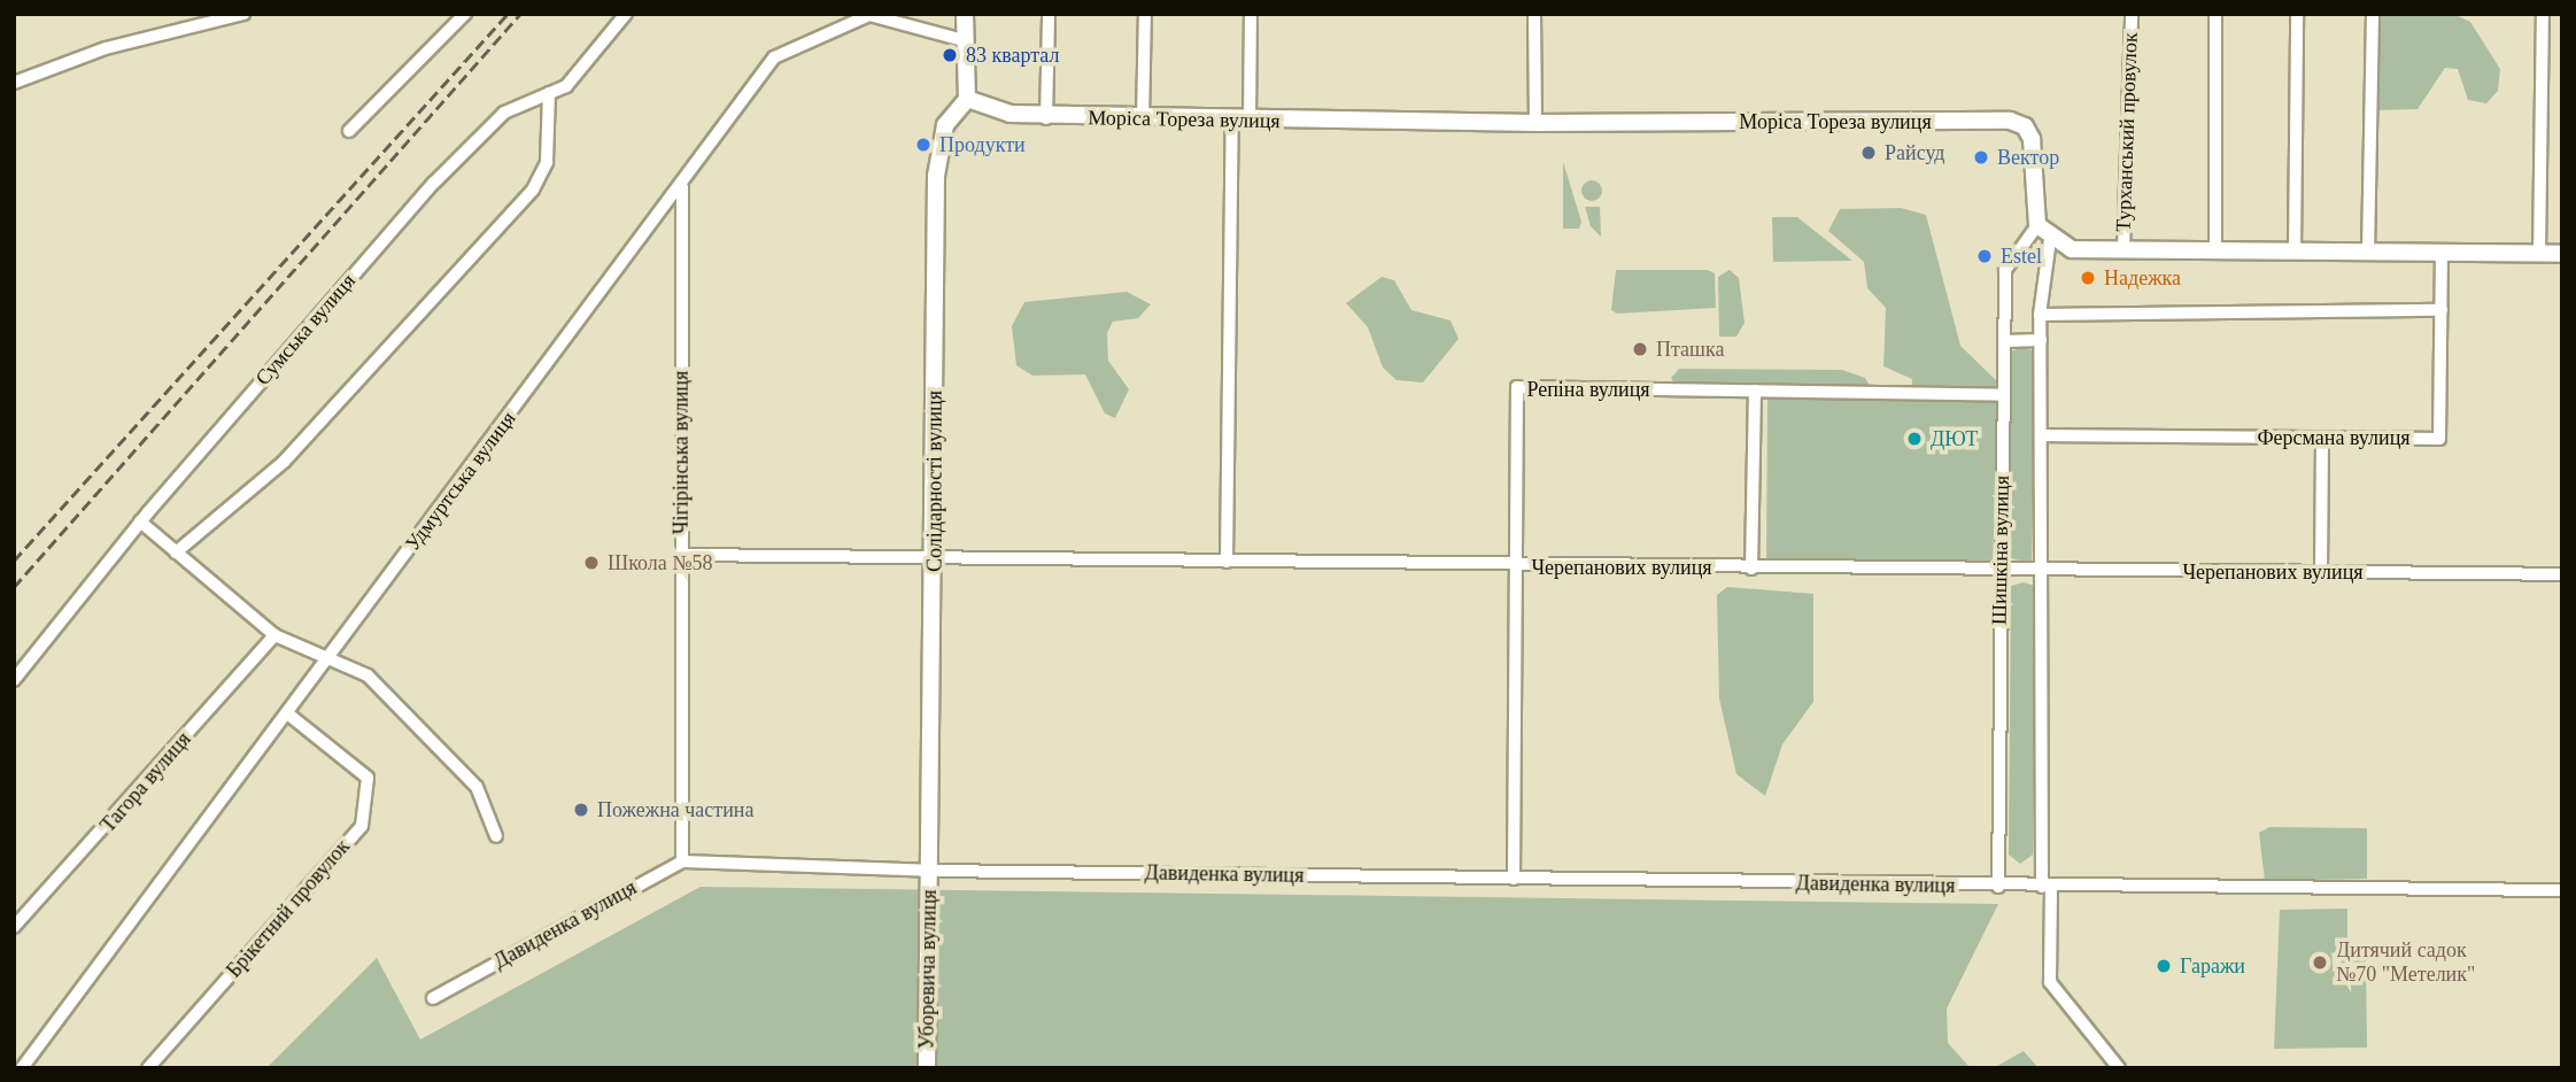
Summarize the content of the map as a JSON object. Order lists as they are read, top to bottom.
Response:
{
  "streets": {
    "street": [
      "Моріса Тореза вулиця",
      "Турханський провулок",
      "Сумська вулиця",
      "Репiна вулиця",
      "Ферсмана вулиця",
      "Чiгiрiнська вулиця",
      "Удмуртська вулиця",
      "Солідарності вулиця",
      "Шишкiна вулиця",
      "Черепанових вулиця",
      "Тагора вулиця",
      "Давиденка вулиця",
      "Брiкетний провулок",
      "Уборевича вулиця"
    ]
  },
  "crossings": [
    ["Моріса Тореза вулиця", "Солідарності вулиця"],
    ["Моріса Тореза вулиця", "Шишкiна вулиця"],
    ["Репiна вулиця", "Шишкiна вулиця"],
    ["Репiна вулиця", "Черепанових вулиця"],
    ["Репiна вулиця", "Давиденка вулиця"],
    ["Чiгiрiнська вулиця", "Удмуртська вулиця"],
    ["Чiгiрiнська вулиця", "Черепанових вулиця"],
    ["Чiгiрiнська вулиця", "Давиденка вулиця"],
    ["Удмуртська вулиця", "Брiкетний провулок"],
    ["Солідарності вулиця", "Черепанових вулиця"],
    ["Солідарності вулиця", "Давиденка вулиця"],
    ["Солідарності вулиця", "Уборевича вулиця"],
    ["Шишкiна вулиця", "Черепанових вулиця"],
    ["Шишкiна вулиця", "Давиденка вулиця"],
    ["Давиденка вулиця", "Уборевича вулиця"]
  ],
  "places": [
    "83 квартал",
    "Продукти",
    "Райсуд",
    "Вектор",
    "Estel",
    "Надежка",
    "Пташка",
    "ДЮТ",
    "Школа №58",
    "Пожежна частина",
    "Дитячий садок №70 \"Метелик\"",
    "Гаражи"
  ]
}
